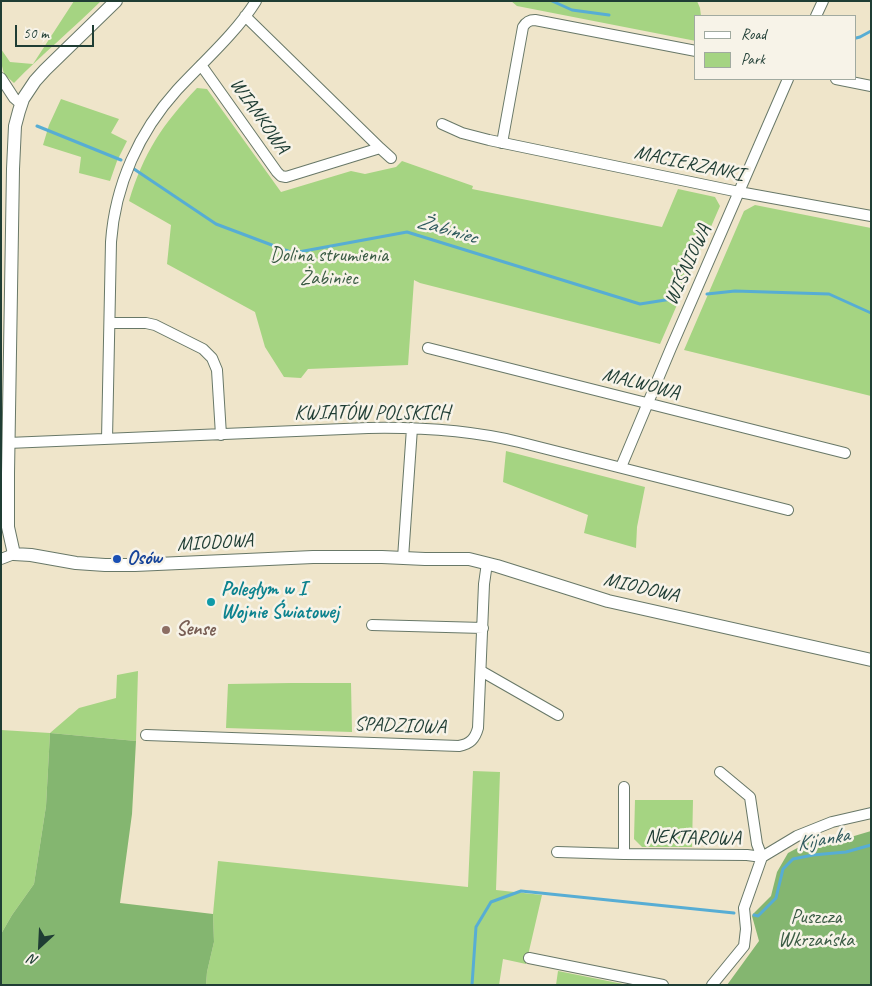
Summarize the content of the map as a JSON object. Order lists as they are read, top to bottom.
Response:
{
  "streets": {
    "street": [
      "WIANKOWA",
      "MACIERZANKI",
      "WIŚNIOWA",
      "MALWOWA",
      "KWIATÓW POLSKICH",
      "MIODOWA",
      "SPADZIOWA",
      "NEKTAROWA"
    ]
  },
  "crossings": [
    ["MACIERZANKI", "WIŚNIOWA"],
    ["WIŚNIOWA", "MALWOWA"],
    ["WIŚNIOWA", "KWIATÓW POLSKICH"],
    ["MIODOWA", "SPADZIOWA"]
  ],
  "water": ["Żabiniec", "Kijanka"],
  "parks": ["Dolina strumienia Żabiniec", "Puszcza Wkrzańska"],
  "places": ["Osów", "Poległym w I Wojnie Światowej", "Sense"],
  "legend": ["Road", "Park"],
  "scale_bar": "50 m",
  "north": "bottom left"
}
